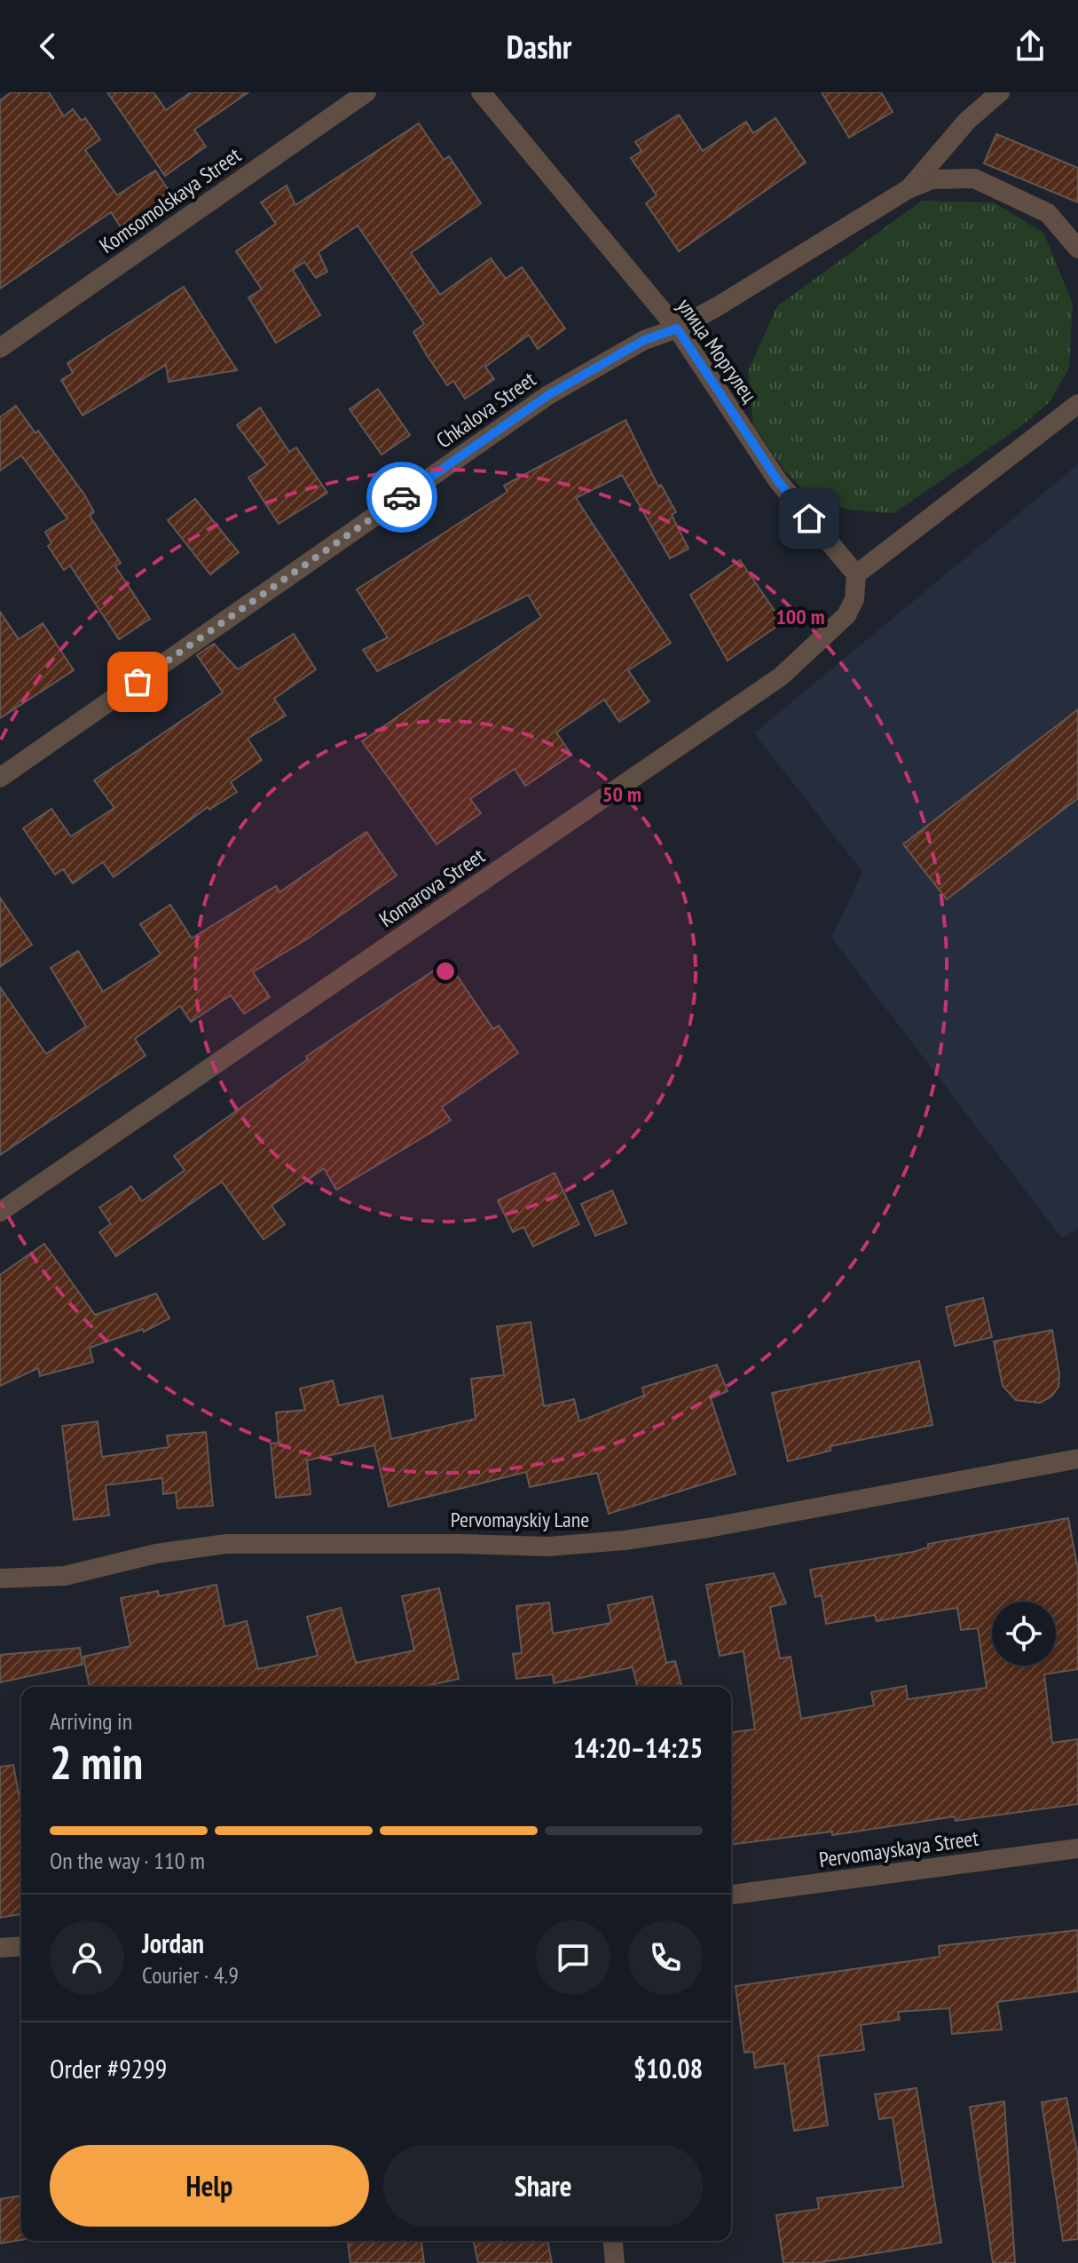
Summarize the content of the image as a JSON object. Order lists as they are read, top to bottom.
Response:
{
  "streets": {
    "street": [
      "Komsomolskaya Street",
      "улица Моргулец",
      "Chkalova Street",
      "Komarova Street",
      "Pervomayskiy Lane",
      "Pervomayskaya Street"
    ]
  },
  "crossings": [
    ["улица Моргулец", "Chkalova Street"],
    ["улица Моргулец", "Komarova Street"]
  ],
  "page": {
    "header": "Dashr",
    "heading": ["2 min", "Arriving in", "14:20–14:25"],
    "panel": [
      "Jordan",
      "Courier · 4.9",
      "Order #9299",
      "$10.08"
    ],
    "bar": "On the way · 110 m",
    "buttons": ["Help", "Share"]
  },
  "rings": ["100 m", "50 m"]
}
